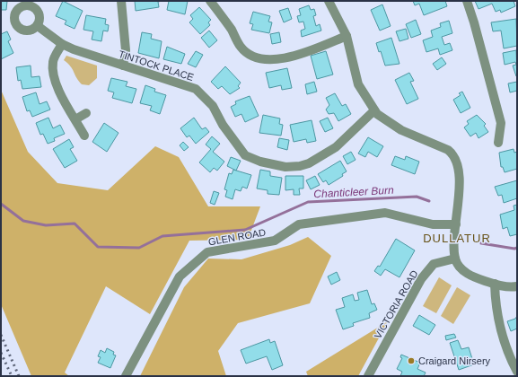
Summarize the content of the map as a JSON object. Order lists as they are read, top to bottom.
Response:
{
  "streets": {
    "street": ["TINTOCK PLACE", "GLEN ROAD", "VICTORIA ROAD"]
  },
  "districts": ["DULLATUR"],
  "water": ["Chanticleer Burn"],
  "places": ["Craigard Nirsery"]
}
